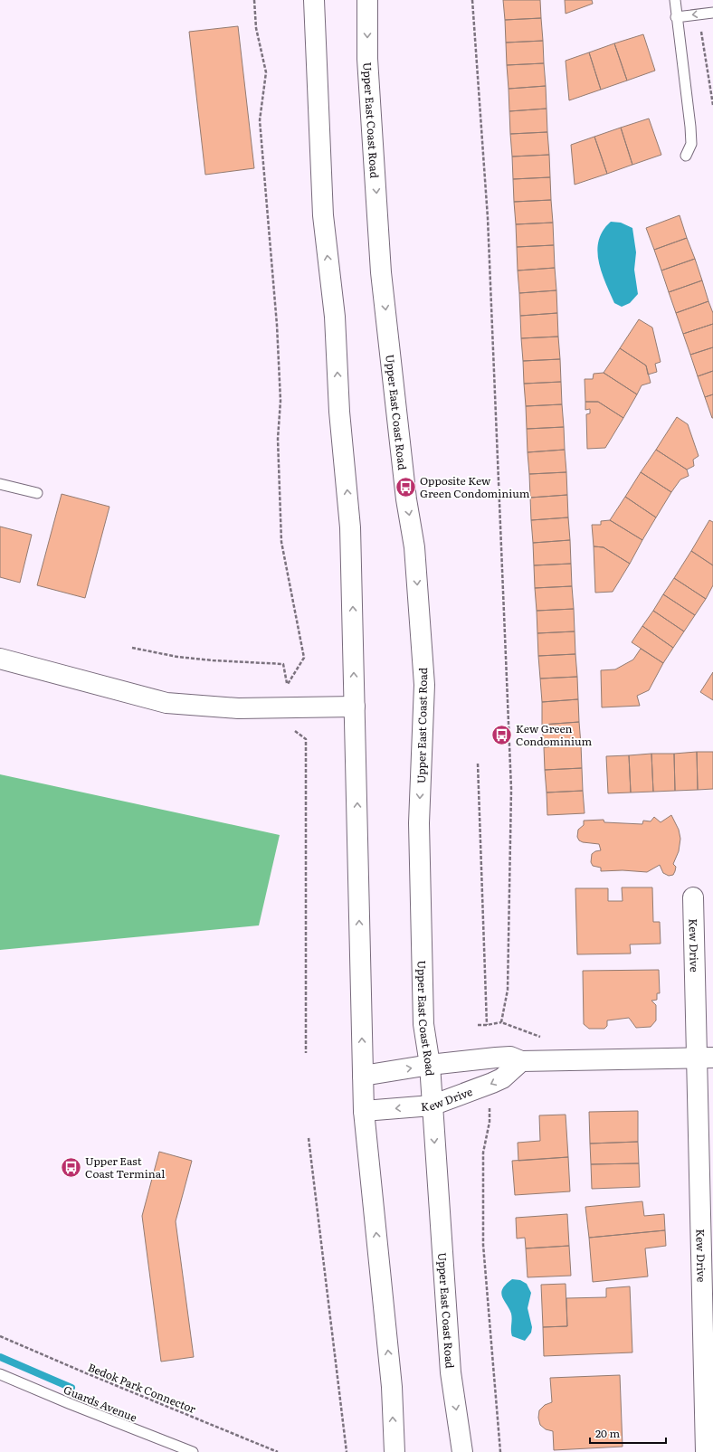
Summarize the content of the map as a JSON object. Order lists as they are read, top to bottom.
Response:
{
  "streets": {
    "main road": ["Upper East Coast Road", "Kew Drive"],
    "lane": ["Guards Avenue"],
    "path": ["Bedok Park Connector"]
  },
  "crossings": [
    ["Upper East Coast Road", "Kew Drive"]
  ],
  "places": {
    "bus stop": ["Opposite Kew Green Condominium", "Kew Green Condominium", "Upper East Coast Terminal"]
  },
  "scale_bar": "20 m"
}
